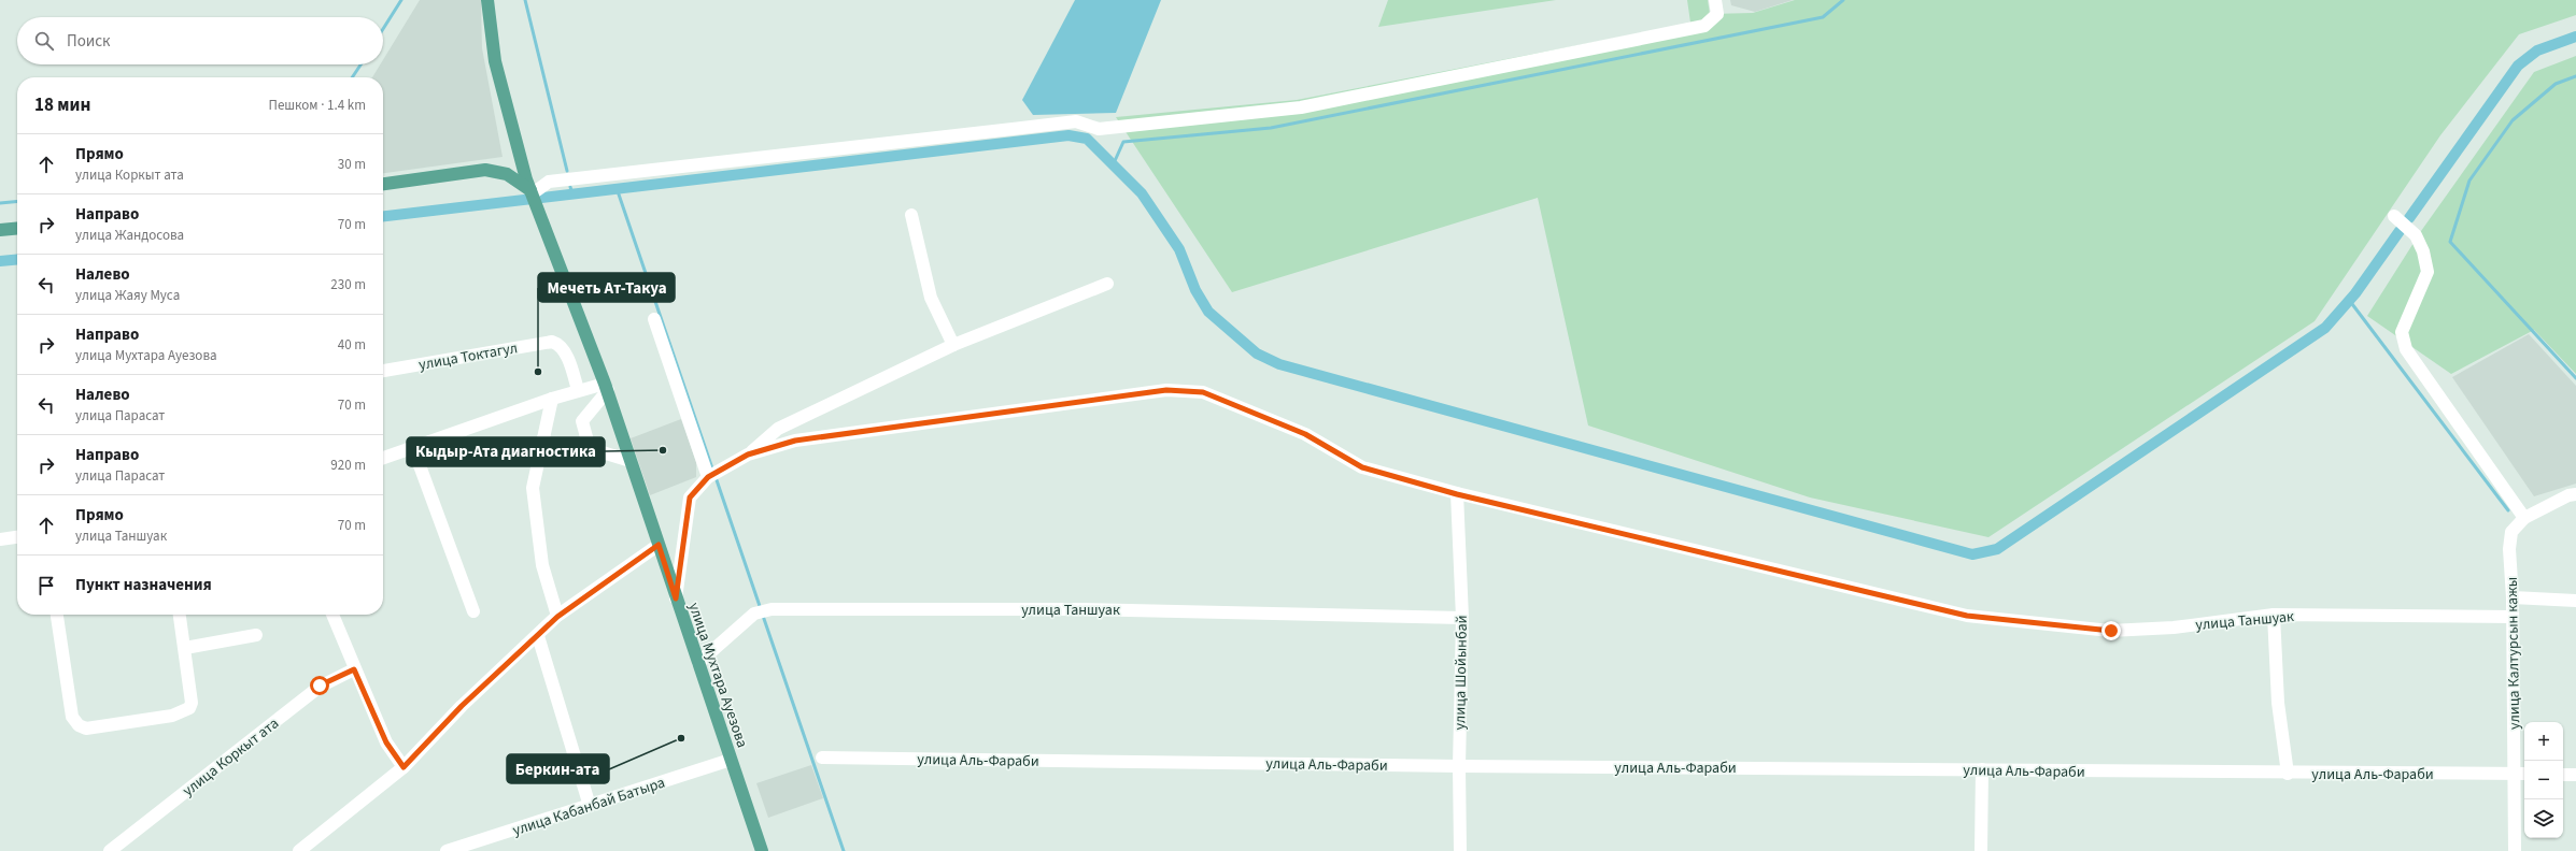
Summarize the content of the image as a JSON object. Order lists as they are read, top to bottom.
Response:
{
  "streets": {
    "main road": ["улица Мухтара Ауезова"],
    "street": [
      "улица Токтагул",
      "улица Таншуак",
      "улица Калтурсын кажы",
      "улица Шойынбай",
      "улица Коркыт ата",
      "улица Аль-Фараби",
      "улица Кабанбай Батыра"
    ]
  },
  "crossings": [
    ["улица Таншуак", "улица Калтурсын кажы"],
    ["улица Таншуак", "улица Шойынбай"],
    ["улица Таншуак", "улица Мухтара Ауезова"],
    ["улица Калтурсын кажы", "улица Аль-Фараби"],
    ["улица Шойынбай", "улица Аль-Фараби"],
    ["улица Мухтара Ауезова", "улица Кабанбай Батыра"]
  ],
  "places": ["Мечеть Ат-Такуа", "Кыдыр-Ата диагностика", "Беркин-ата"],
  "page": {
    "search": "Поиск",
    "heading": ["18 мин", "Пешком · 1.4 km"],
    "list": [
      ["Прямо", "улица Коркыт ата", "30 m"],
      ["Направо", "улица Жандосова", "70 m"],
      ["Налево", "улица Жаяу Муса", "230 m"],
      ["Направо", "улица Мухтара Ауезова", "40 m"],
      ["Налево", "улица Парасат", "70 m"],
      ["Направо", "улица Парасат", "920 m"],
      ["Прямо", "улица Таншуак", "70 m"],
      "Пункт назначения"
    ],
    "map_buttons": ["+", "−"]
  }
}
